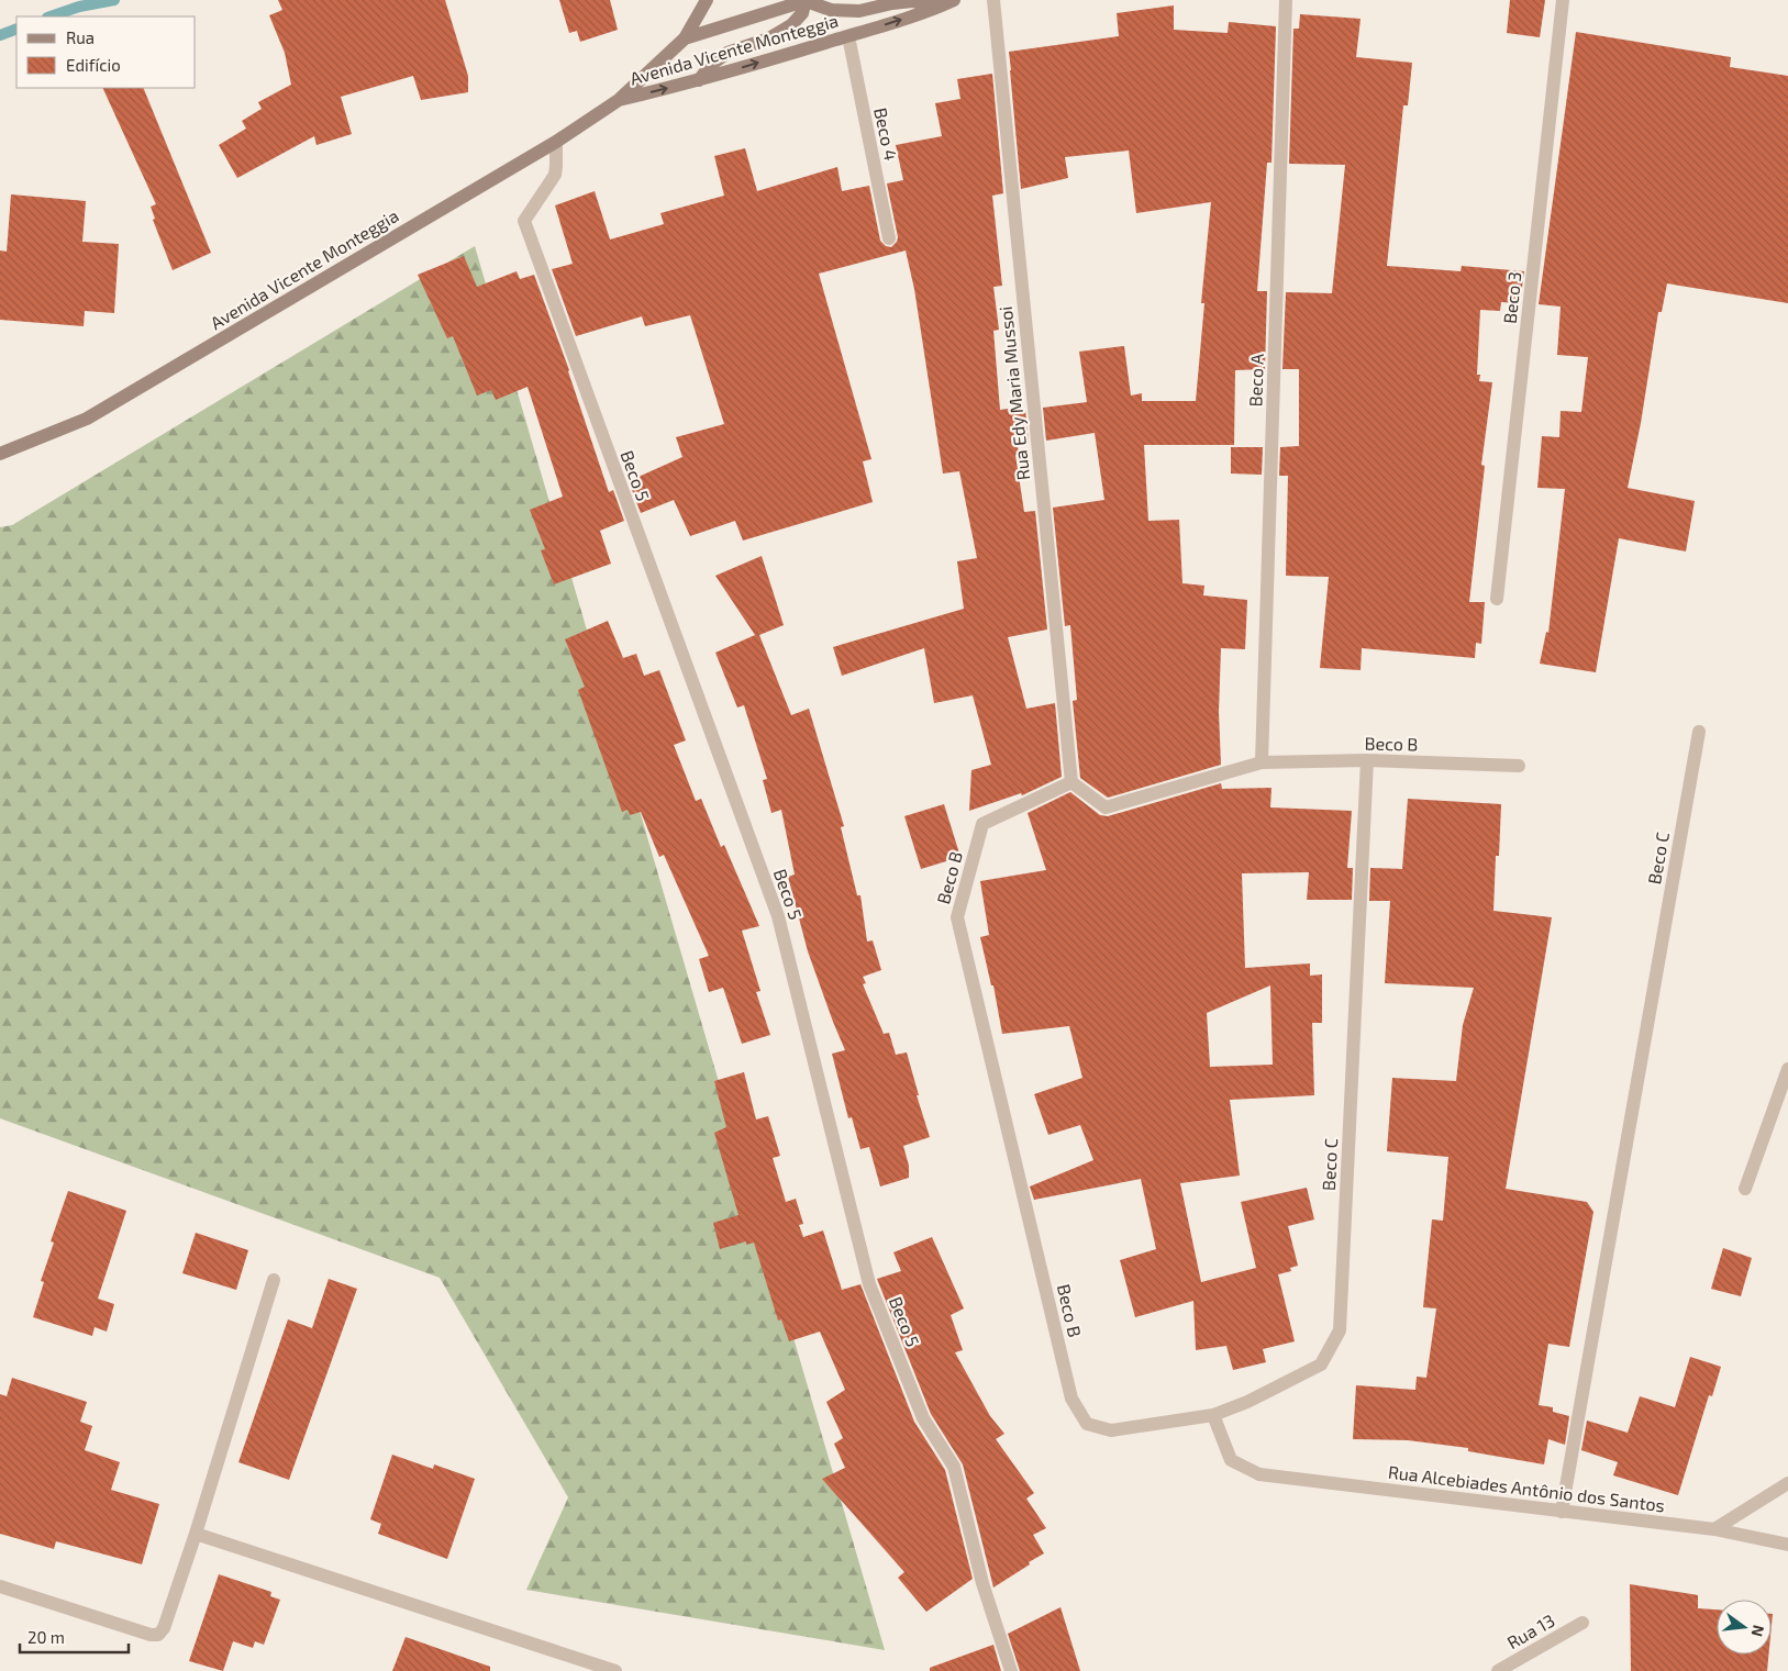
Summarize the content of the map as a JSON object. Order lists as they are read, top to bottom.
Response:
{
  "streets": {
    "main road": ["Avenida Vicente Monteggia"],
    "street": [
      "Beco 4",
      "Beco 3",
      "Beco A",
      "Rua Edy Maria Mussoi",
      "Beco 5",
      "Beco B",
      "Beco C",
      "Rua Alcebiades Antônio dos Santos",
      "Rua 13"
    ]
  },
  "crossings": [
    ["Avenida Vicente Monteggia", "Beco 4"],
    ["Avenida Vicente Monteggia", "Beco 5"],
    ["Beco A", "Beco B"],
    ["Rua Edy Maria Mussoi", "Beco B"],
    ["Beco B", "Beco C"],
    ["Beco B", "Rua Alcebiades Antônio dos Santos"],
    ["Beco C", "Rua Alcebiades Antônio dos Santos"]
  ],
  "legend": ["Rua", "Edifício"],
  "scale_bar": "20 m",
  "north": "right"
}
